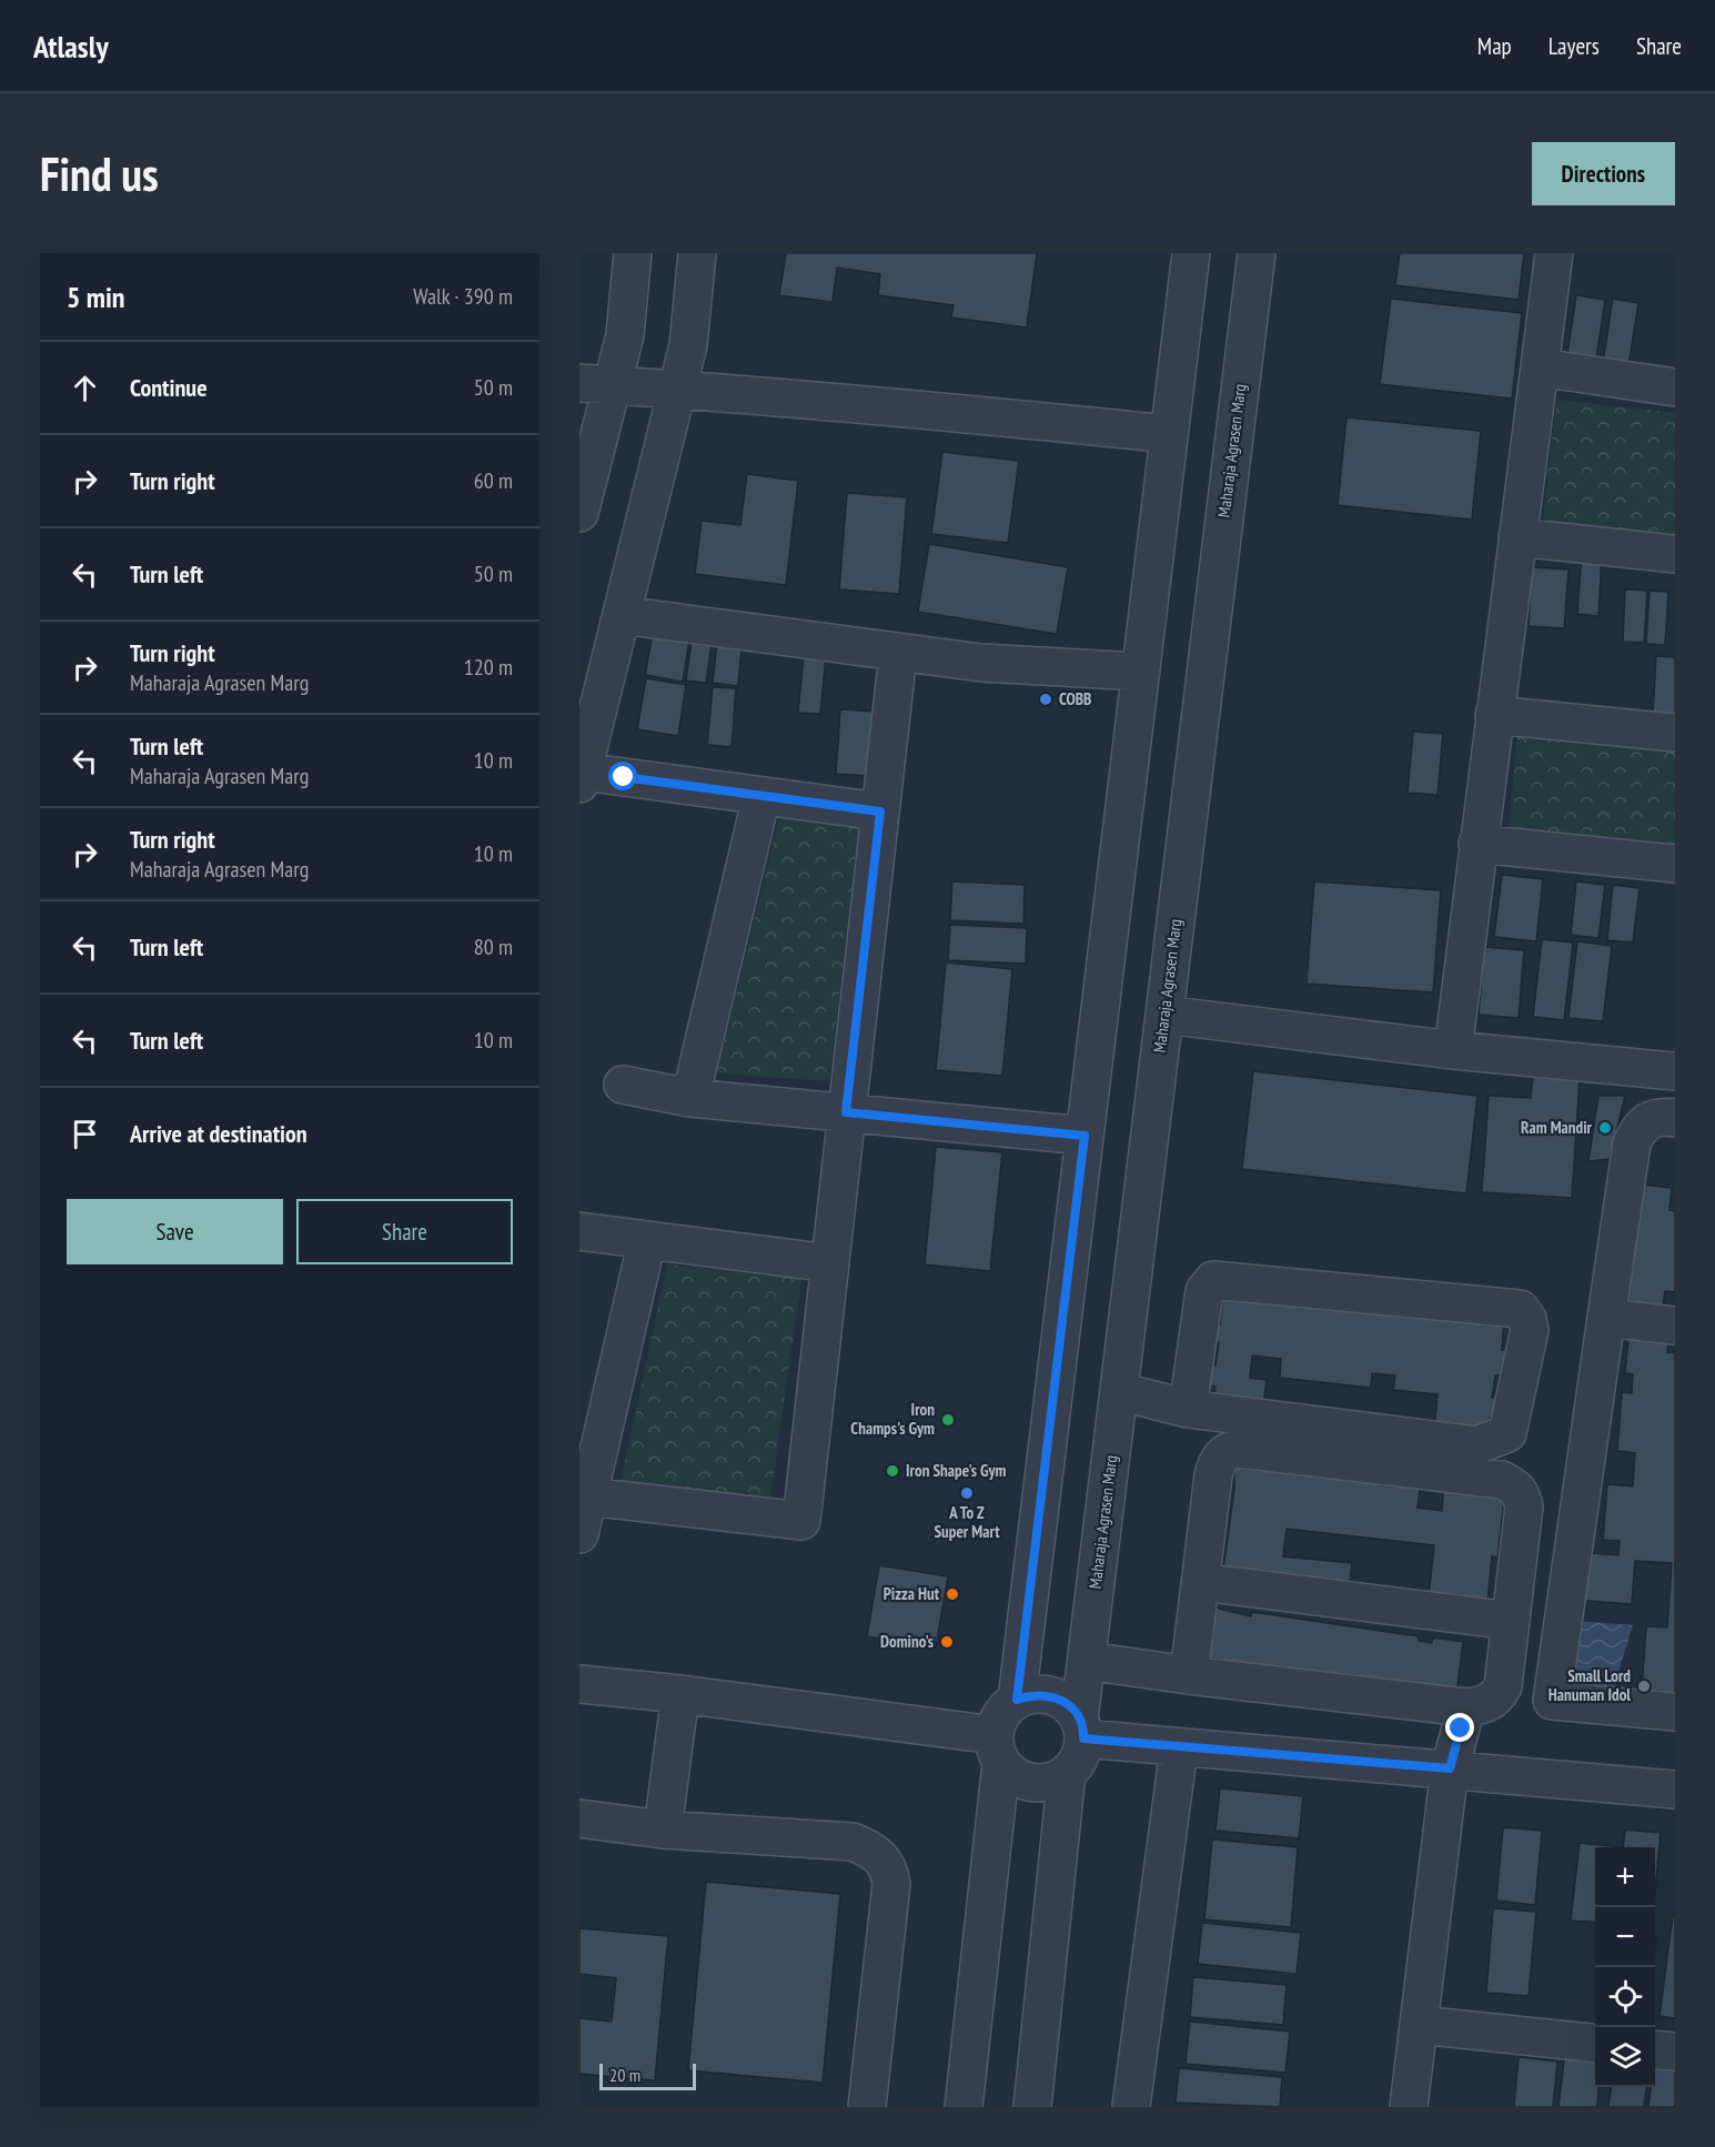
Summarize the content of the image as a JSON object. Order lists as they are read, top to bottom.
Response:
{
  "streets": {
    "street": ["Maharaja Agrasen Marg"]
  },
  "places": [
    "COBB",
    "Ram Mandir",
    "Iron Champs's Gym",
    "Iron Shape's Gym",
    "A To Z Super Mart",
    "Pizza Hut",
    "Domino's",
    "Small Lord Hanuman Idol"
  ],
  "scale_bar": "20 m",
  "page": {
    "header": "Atlasly",
    "nav": ["Map", "Layers", "Share"],
    "buttons": [
      "Directions",
      ["Save", "Share"]
    ],
    "title": "Find us",
    "heading": ["5 min", "Walk · 390 m"],
    "list": [
      ["Continue", "50 m"],
      ["Turn right", "60 m"],
      ["Turn left", "50 m"],
      ["Turn right", "Maharaja Agrasen Marg", "120 m"],
      ["Turn left", "Maharaja Agrasen Marg", "10 m"],
      ["Turn right", "Maharaja Agrasen Marg", "10 m"],
      ["Turn left", "80 m"],
      ["Turn left", "10 m"],
      "Arrive at destination"
    ],
    "map_buttons": ["+", "−"],
    "scale": "20 m"
  }
}
